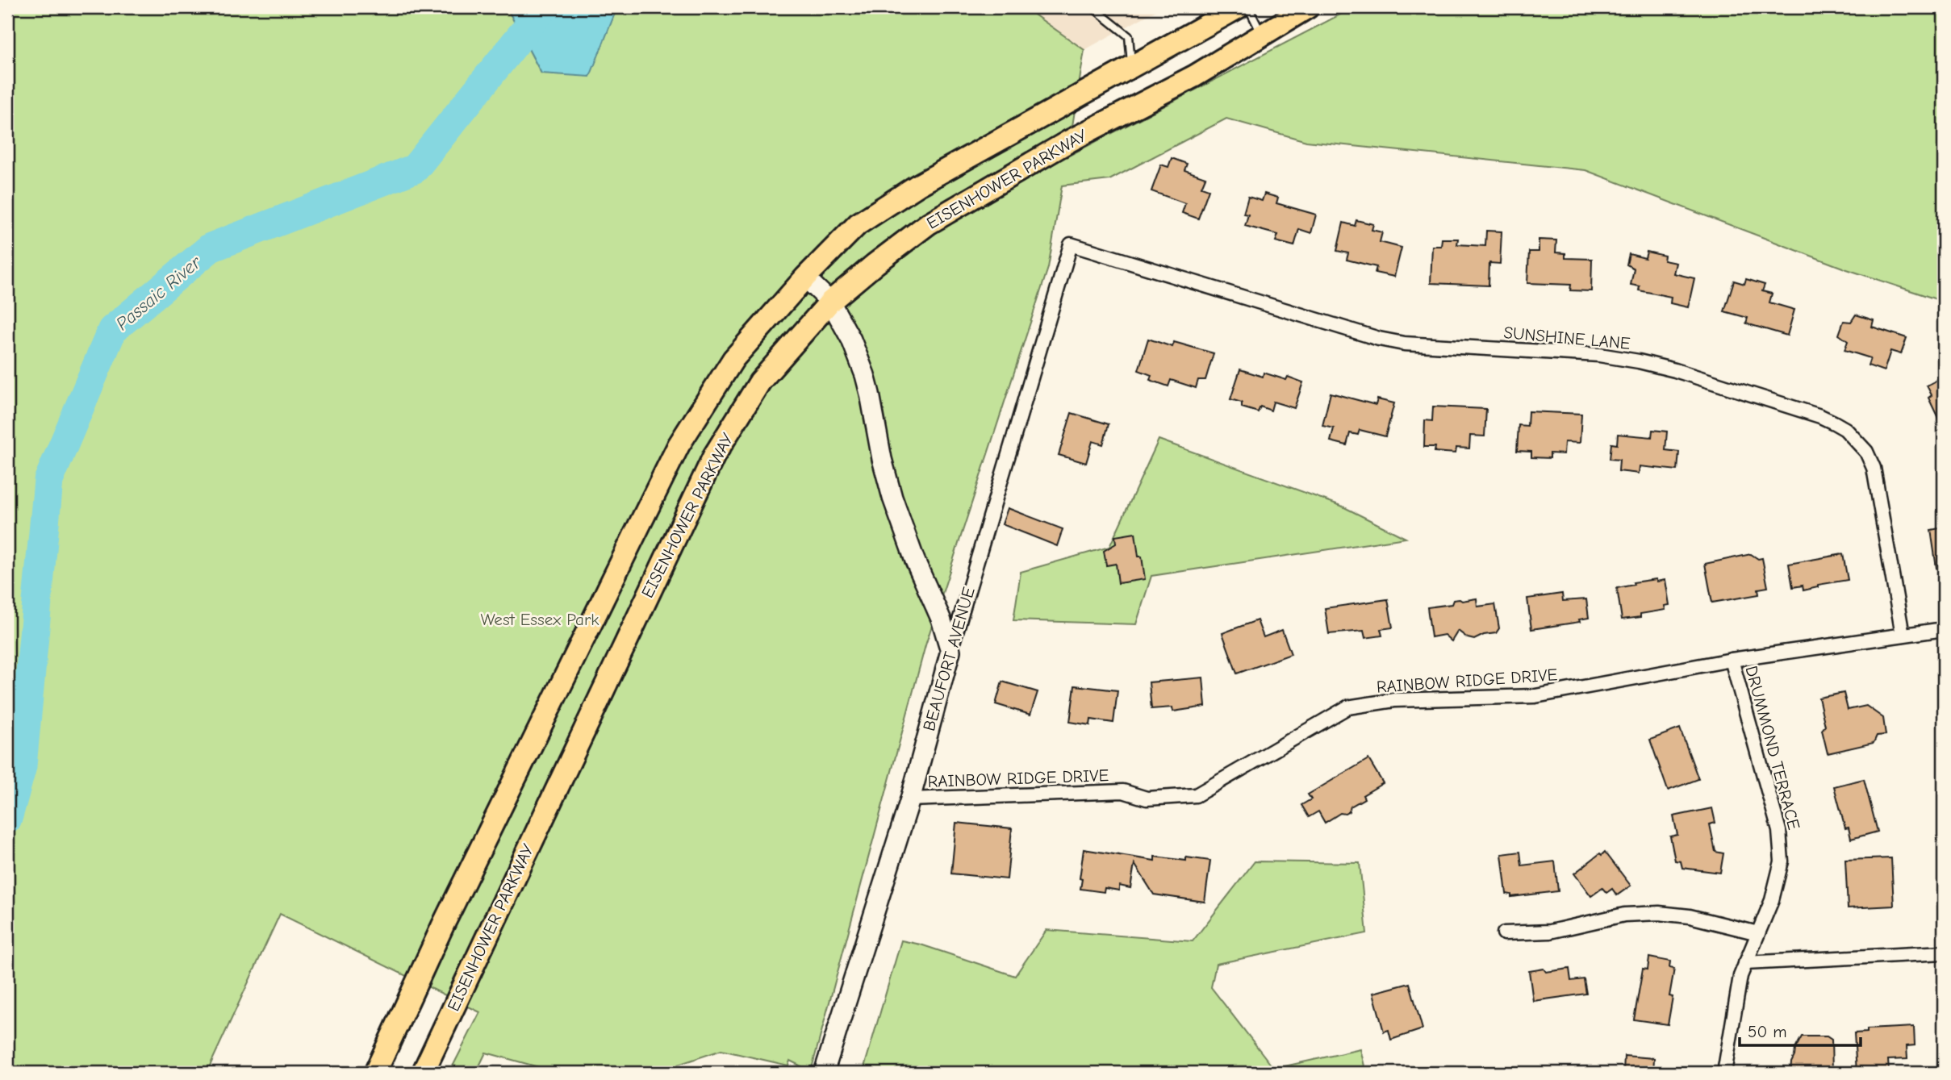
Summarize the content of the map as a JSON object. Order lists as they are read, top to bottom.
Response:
{
  "streets": {
    "main road": ["EISENHOWER PARKWAY"],
    "street": [
      "SUNSHINE LANE",
      "BEAUFORT AVENUE",
      "RAINBOW RIDGE DRIVE",
      "DRUMMOND TERRACE"
    ]
  },
  "crossings": [
    ["SUNSHINE LANE", "BEAUFORT AVENUE"],
    ["SUNSHINE LANE", "RAINBOW RIDGE DRIVE"],
    ["BEAUFORT AVENUE", "RAINBOW RIDGE DRIVE"],
    ["RAINBOW RIDGE DRIVE", "DRUMMOND TERRACE"]
  ],
  "water": ["Passaic River"],
  "parks": ["West Essex Park"],
  "scale_bar": "50 m"
}
